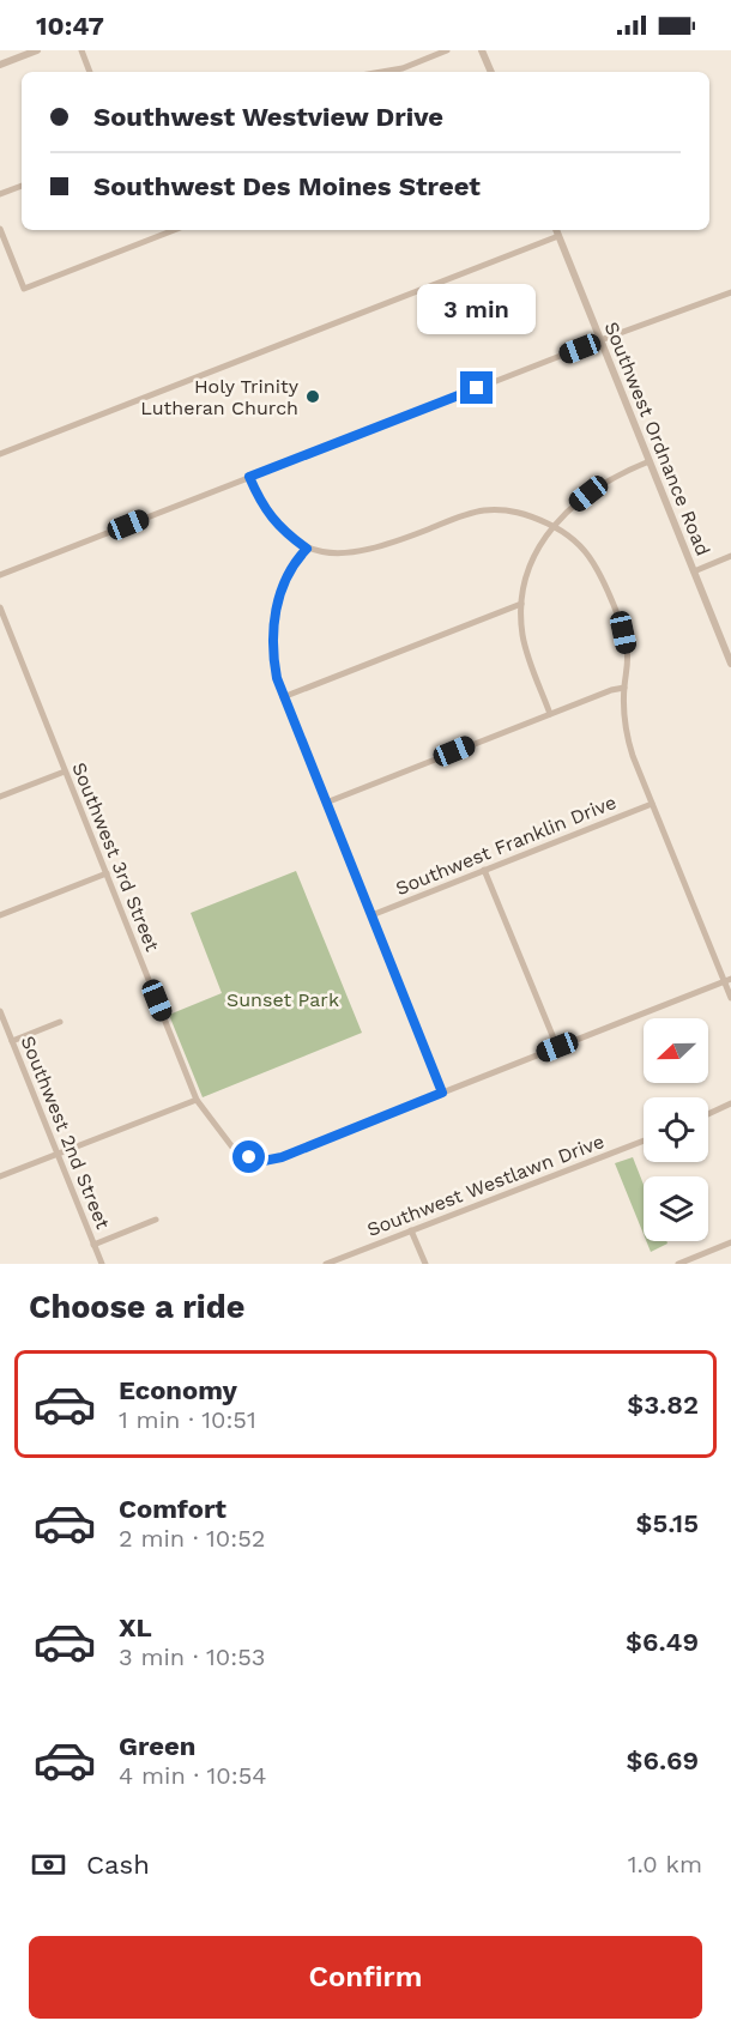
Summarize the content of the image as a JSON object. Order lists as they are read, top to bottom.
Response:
{
  "streets": {
    "street": [
      "Southwest Ordnance Road",
      "Southwest Franklin Drive",
      "Southwest 3rd Street",
      "Southwest 2nd Street",
      "Southwest Westlawn Drive"
    ]
  },
  "parks": ["Sunset Park"],
  "places": ["Holy Trinity Lutheran Church"],
  "north": "left",
  "page": {
    "status": "10:47",
    "banner": ["Southwest Westview Drive", "Southwest Des Moines Street"],
    "bubble": "3 min",
    "heading": "Choose a ride",
    "list": [
      {
        "name": "Economy",
        "note": "1 min · 10:51",
        "value": "$3.82"
      },
      {
        "name": "Comfort",
        "note": "2 min · 10:52",
        "value": "$5.15"
      },
      {
        "name": "XL",
        "note": "3 min · 10:53",
        "value": "$6.49"
      },
      {
        "name": "Green",
        "note": "4 min · 10:54",
        "value": "$6.69"
      }
    ],
    "pay": ["Cash", "1.0 km"],
    "buttons": "Confirm"
  }
}
